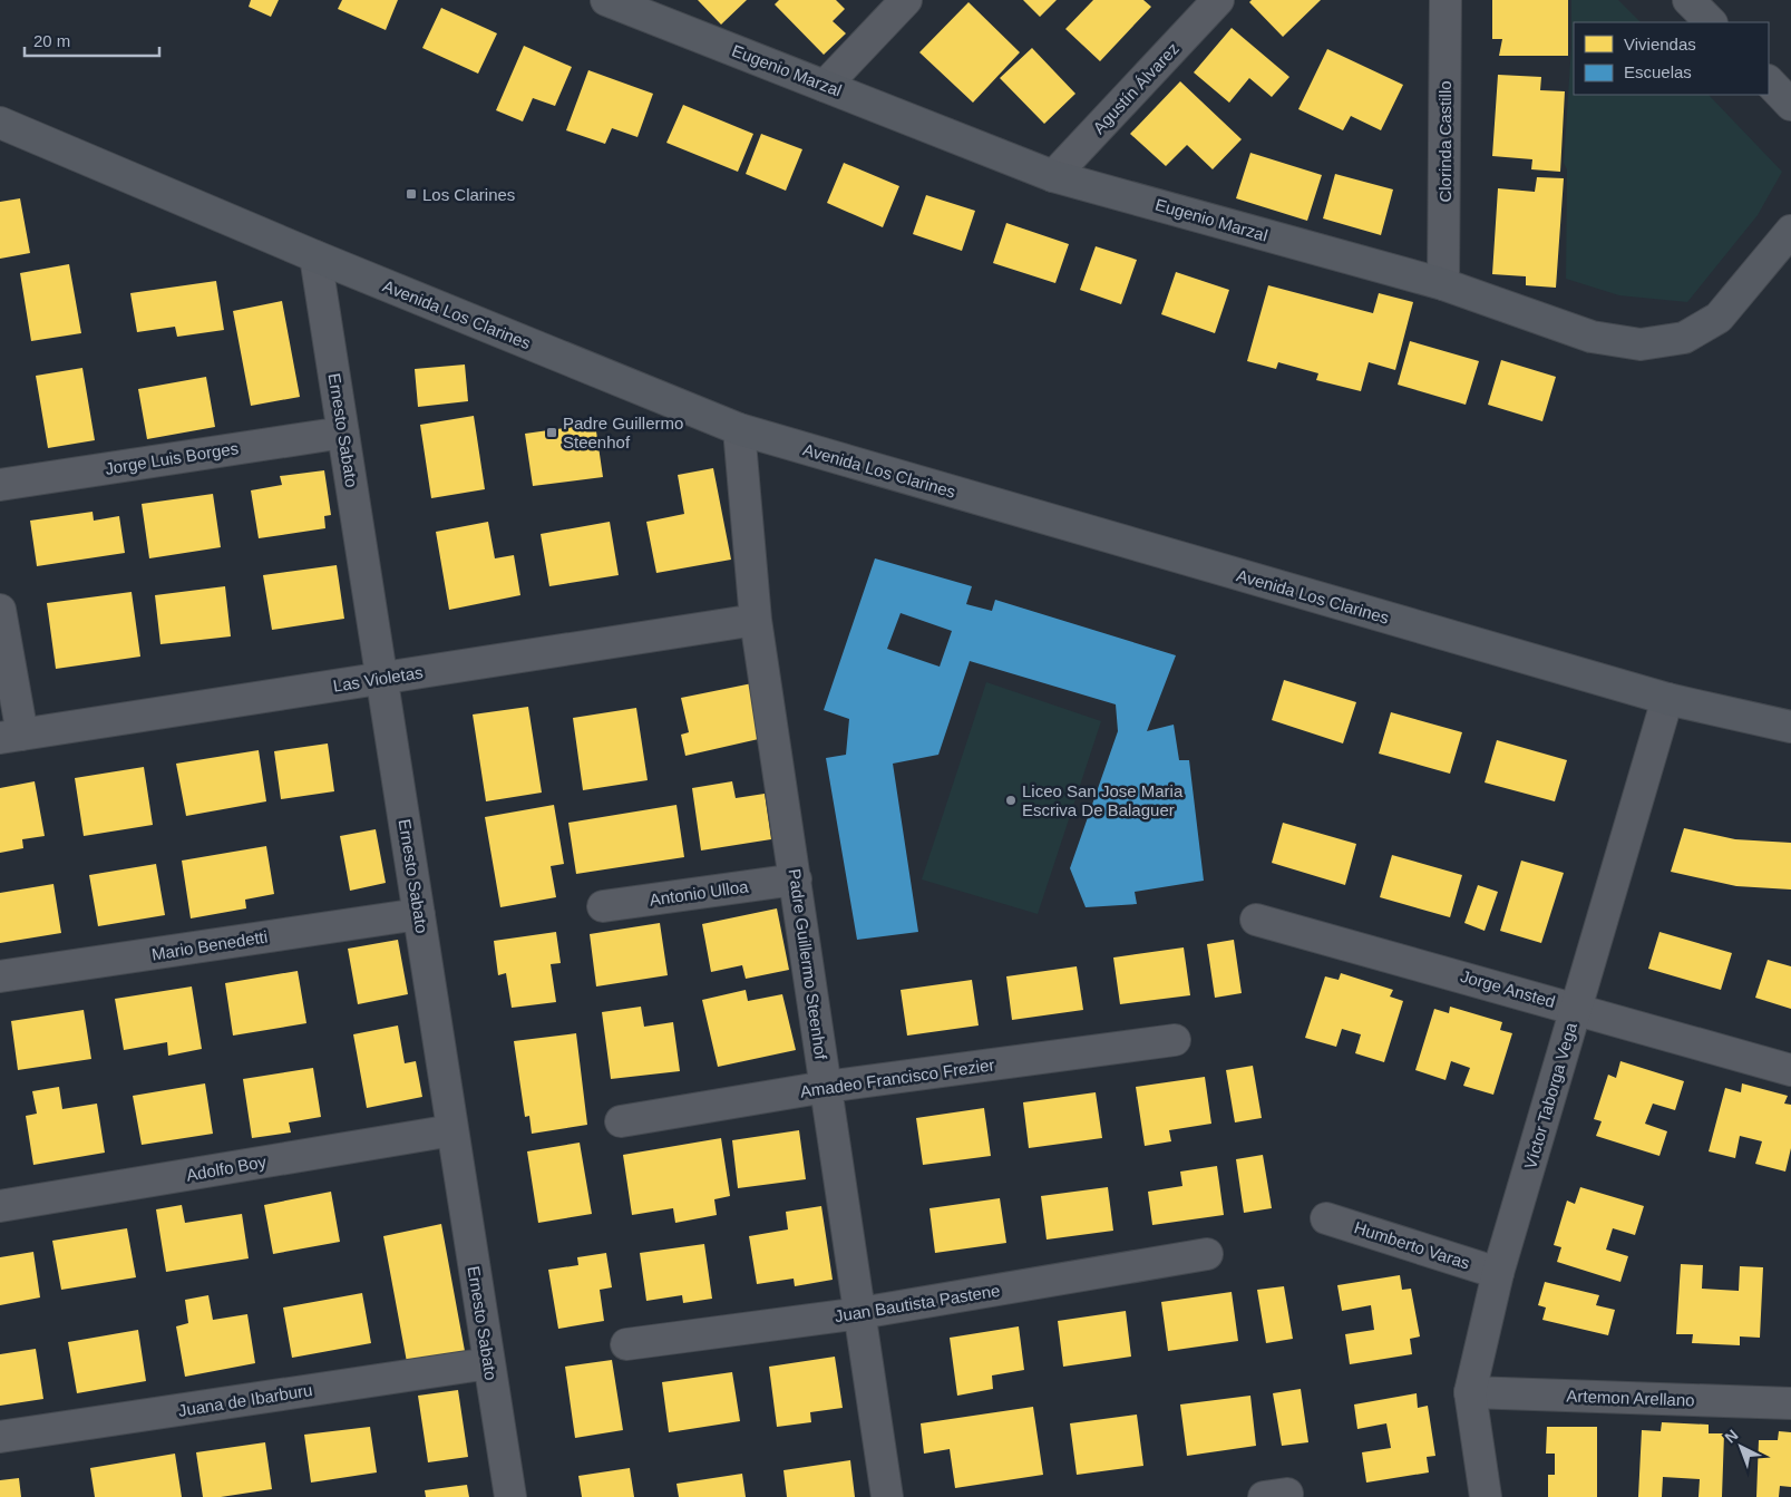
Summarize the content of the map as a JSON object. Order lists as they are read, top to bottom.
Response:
{
  "streets": {
    "main road": ["Eugenio Marzal", "Avenida Los Clarines"],
    "street": [
      "Agustín Álvarez",
      "Clorinda Castillo",
      "Ernesto Sabato",
      "Jorge Luis Borges",
      "Las Violetas",
      "Antonio Ulloa",
      "Mario Benedetti",
      "Padre Guillermo Steenhof",
      "Jorge Ansted",
      "Amadeo Francisco Frezier",
      "Víctor Taborga Vega",
      "Adolfo Boy",
      "Humberto Varas",
      "Juan Bautista Pastene",
      "Artemon Arellano",
      "Juana de Ibarburu"
    ]
  },
  "crossings": [
    ["Eugenio Marzal", "Agustín Álvarez"],
    ["Eugenio Marzal", "Clorinda Castillo"],
    ["Avenida Los Clarines", "Ernesto Sabato"],
    ["Avenida Los Clarines", "Padre Guillermo Steenhof"],
    ["Avenida Los Clarines", "Víctor Taborga Vega"],
    ["Ernesto Sabato", "Jorge Luis Borges"],
    ["Ernesto Sabato", "Las Violetas"],
    ["Ernesto Sabato", "Mario Benedetti"],
    ["Ernesto Sabato", "Adolfo Boy"],
    ["Ernesto Sabato", "Juana de Ibarburu"],
    ["Las Violetas", "Padre Guillermo Steenhof"],
    ["Antonio Ulloa", "Padre Guillermo Steenhof"],
    ["Padre Guillermo Steenhof", "Amadeo Francisco Frezier"],
    ["Padre Guillermo Steenhof", "Juan Bautista Pastene"],
    ["Jorge Ansted", "Víctor Taborga Vega"],
    ["Víctor Taborga Vega", "Humberto Varas"],
    ["Víctor Taborga Vega", "Artemon Arellano"]
  ],
  "places": {
    "transit": ["Los Clarines", "Padre Guillermo Steenhof"],
    "other": ["Liceo San Jose Maria Escriva De Balaguer"]
  },
  "legend": ["Viviendas", "Escuelas"],
  "scale_bar": "20 m",
  "north": "top left"
}
